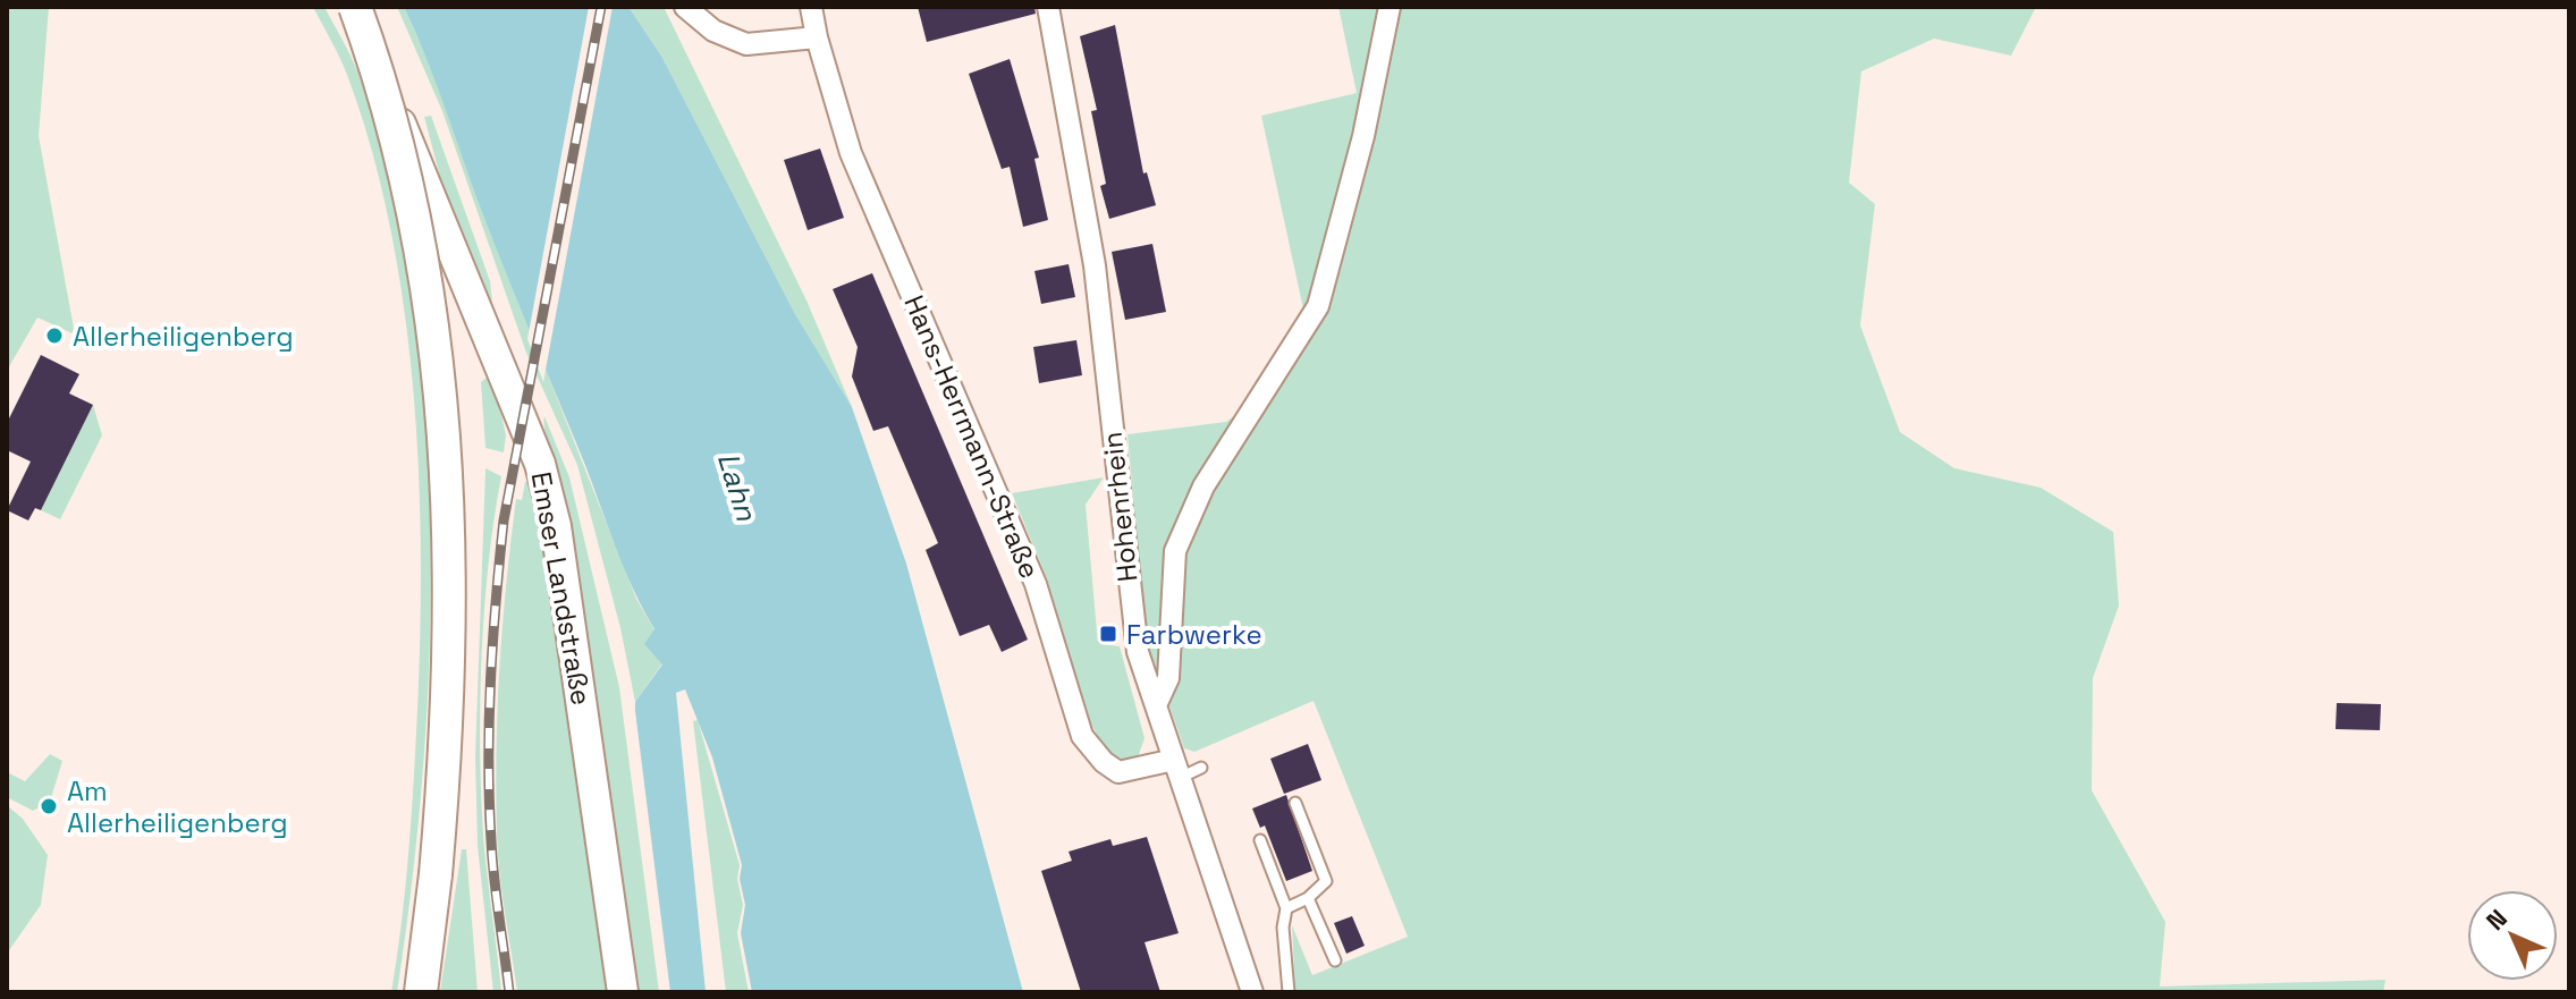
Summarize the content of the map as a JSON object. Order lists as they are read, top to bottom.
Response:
{
  "streets": {
    "street": ["Hans-Herrmann-Straße", "Hohenrhein", "Emser Landstraße"]
  },
  "crossings": [
    ["Hans-Herrmann-Straße", "Hohenrhein"]
  ],
  "water": ["Lahn"],
  "places": {
    "other": ["Allerheiligenberg", "Am Allerheiligenberg"],
    "transit": ["Farbwerke"]
  },
  "north": "top left"
}
